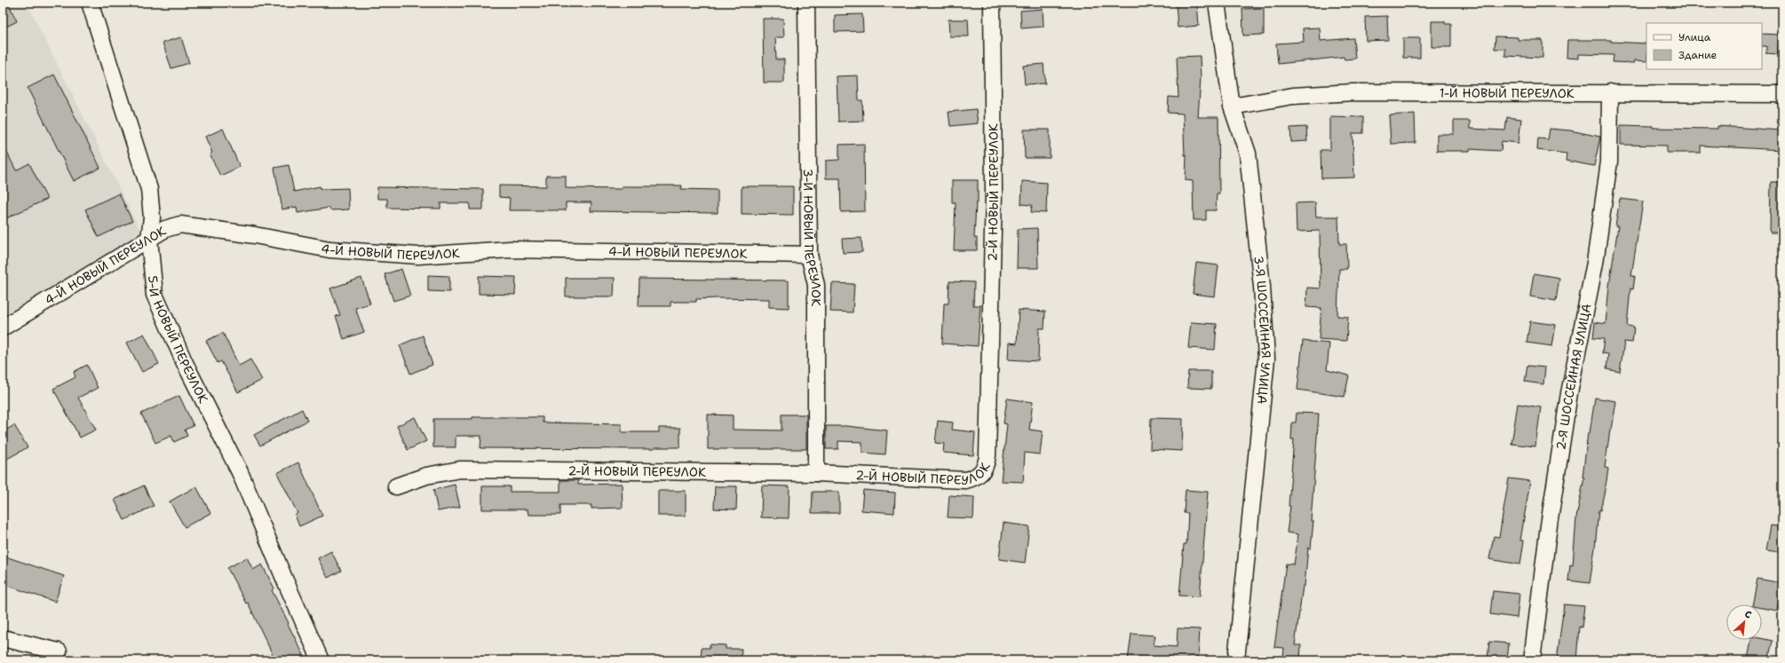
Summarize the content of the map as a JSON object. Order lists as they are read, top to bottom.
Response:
{
  "streets": {
    "street": [
      "1-Й НОВЫЙ ПЕРЕУЛОК",
      "2-Й НОВЫЙ ПЕРЕУЛОК",
      "3-Й НОВЫЙ ПЕРЕУЛОК",
      "4-Й НОВЫЙ ПЕРЕУЛОК",
      "3-Я ШОССЕЙНАЯ УЛИЦА",
      "5-Й НОВЫЙ ПЕРЕУЛОК",
      "2-Я ШОССЕЙНАЯ УЛИЦА"
    ]
  },
  "crossings": [
    ["1-Й НОВЫЙ ПЕРЕУЛОК", "3-Я ШОССЕЙНАЯ УЛИЦА"],
    ["1-Й НОВЫЙ ПЕРЕУЛОК", "2-Я ШОССЕЙНАЯ УЛИЦА"],
    ["2-Й НОВЫЙ ПЕРЕУЛОК", "3-Й НОВЫЙ ПЕРЕУЛОК"],
    ["3-Й НОВЫЙ ПЕРЕУЛОК", "4-Й НОВЫЙ ПЕРЕУЛОК"],
    ["4-Й НОВЫЙ ПЕРЕУЛОК", "5-Й НОВЫЙ ПЕРЕУЛОК"]
  ],
  "legend": ["Улица", "Здание"],
  "north": "top right"
}
